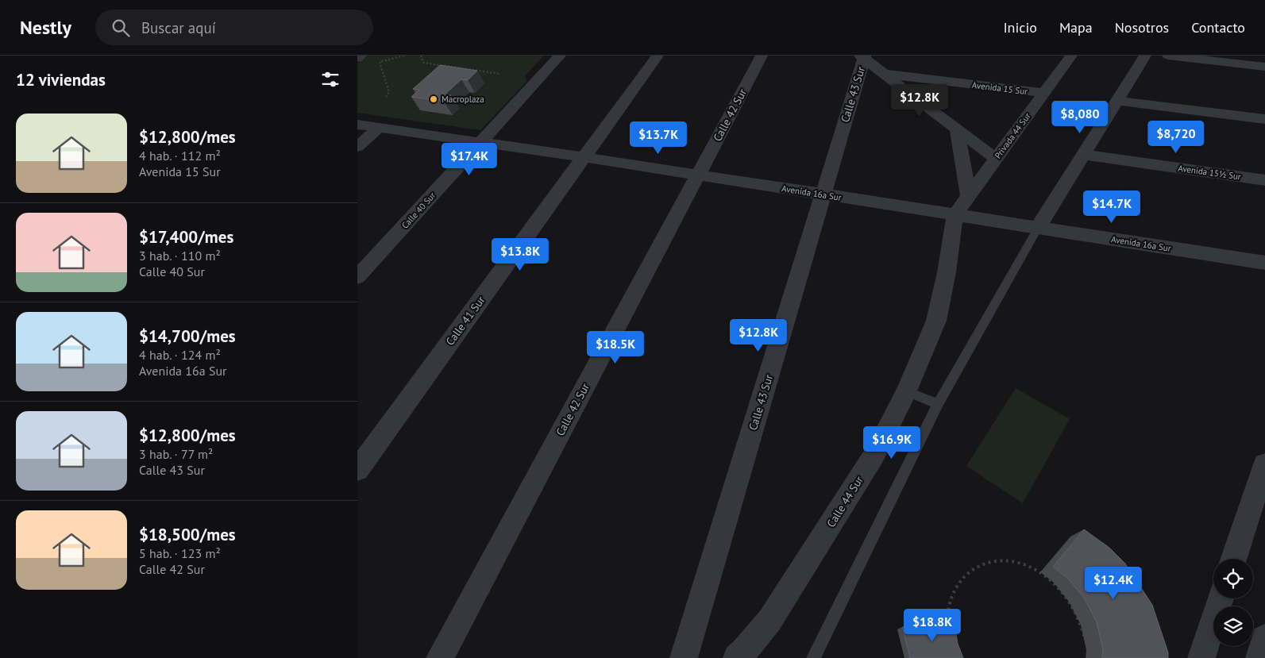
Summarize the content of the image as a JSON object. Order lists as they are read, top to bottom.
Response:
{
  "streets": {
    "street": [
      "Avenida 15 Sur",
      "Calle 43 Sur",
      "Calle 42 Sur",
      "Privada 44 Sur",
      "Avenida 15½ Sur",
      "Avenida 16a Sur",
      "Calle 40 Sur",
      "Calle 41 Sur",
      "Calle 44 Sur"
    ]
  },
  "crossings": [
    ["Avenida 15 Sur", "Privada 44 Sur"],
    ["Calle 43 Sur", "Avenida 16a Sur"],
    ["Calle 42 Sur", "Avenida 16a Sur"],
    ["Privada 44 Sur", "Avenida 16a Sur"],
    ["Privada 44 Sur", "Calle 44 Sur"],
    ["Avenida 16a Sur", "Calle 40 Sur"],
    ["Avenida 16a Sur", "Calle 41 Sur"],
    ["Avenida 16a Sur", "Calle 44 Sur"]
  ],
  "places": ["Macroplaza"],
  "page": {
    "header": "Nestly",
    "search": "Buscar aquí",
    "nav": [
      "Inicio",
      "Mapa",
      "Nosotros",
      "Contacto"
    ],
    "heading": "12 viviendas",
    "price": [
      "$12.8K",
      "$8,080",
      "$8,720",
      "$13.7K",
      "$17.4K",
      "$14.7K",
      "$13.8K",
      "$12.8K",
      "$18.5K",
      "$16.9K",
      "$12.4K",
      "$18.8K"
    ],
    "list": [
      {
        "name": "$12,800/mes",
        "note": "4 hab. · 112 m² · Avenida 15 Sur"
      },
      {
        "name": "$17,400/mes",
        "note": "3 hab. · 110 m² · Calle 40 Sur"
      },
      {
        "name": "$14,700/mes",
        "note": "4 hab. · 124 m² · Avenida 16a Sur"
      },
      {
        "name": "$12,800/mes",
        "note": "3 hab. · 77 m² · Calle 43 Sur"
      },
      {
        "name": "$18,500/mes",
        "note": "5 hab. · 123 m² · Calle 42 Sur"
      }
    ]
  }
}
